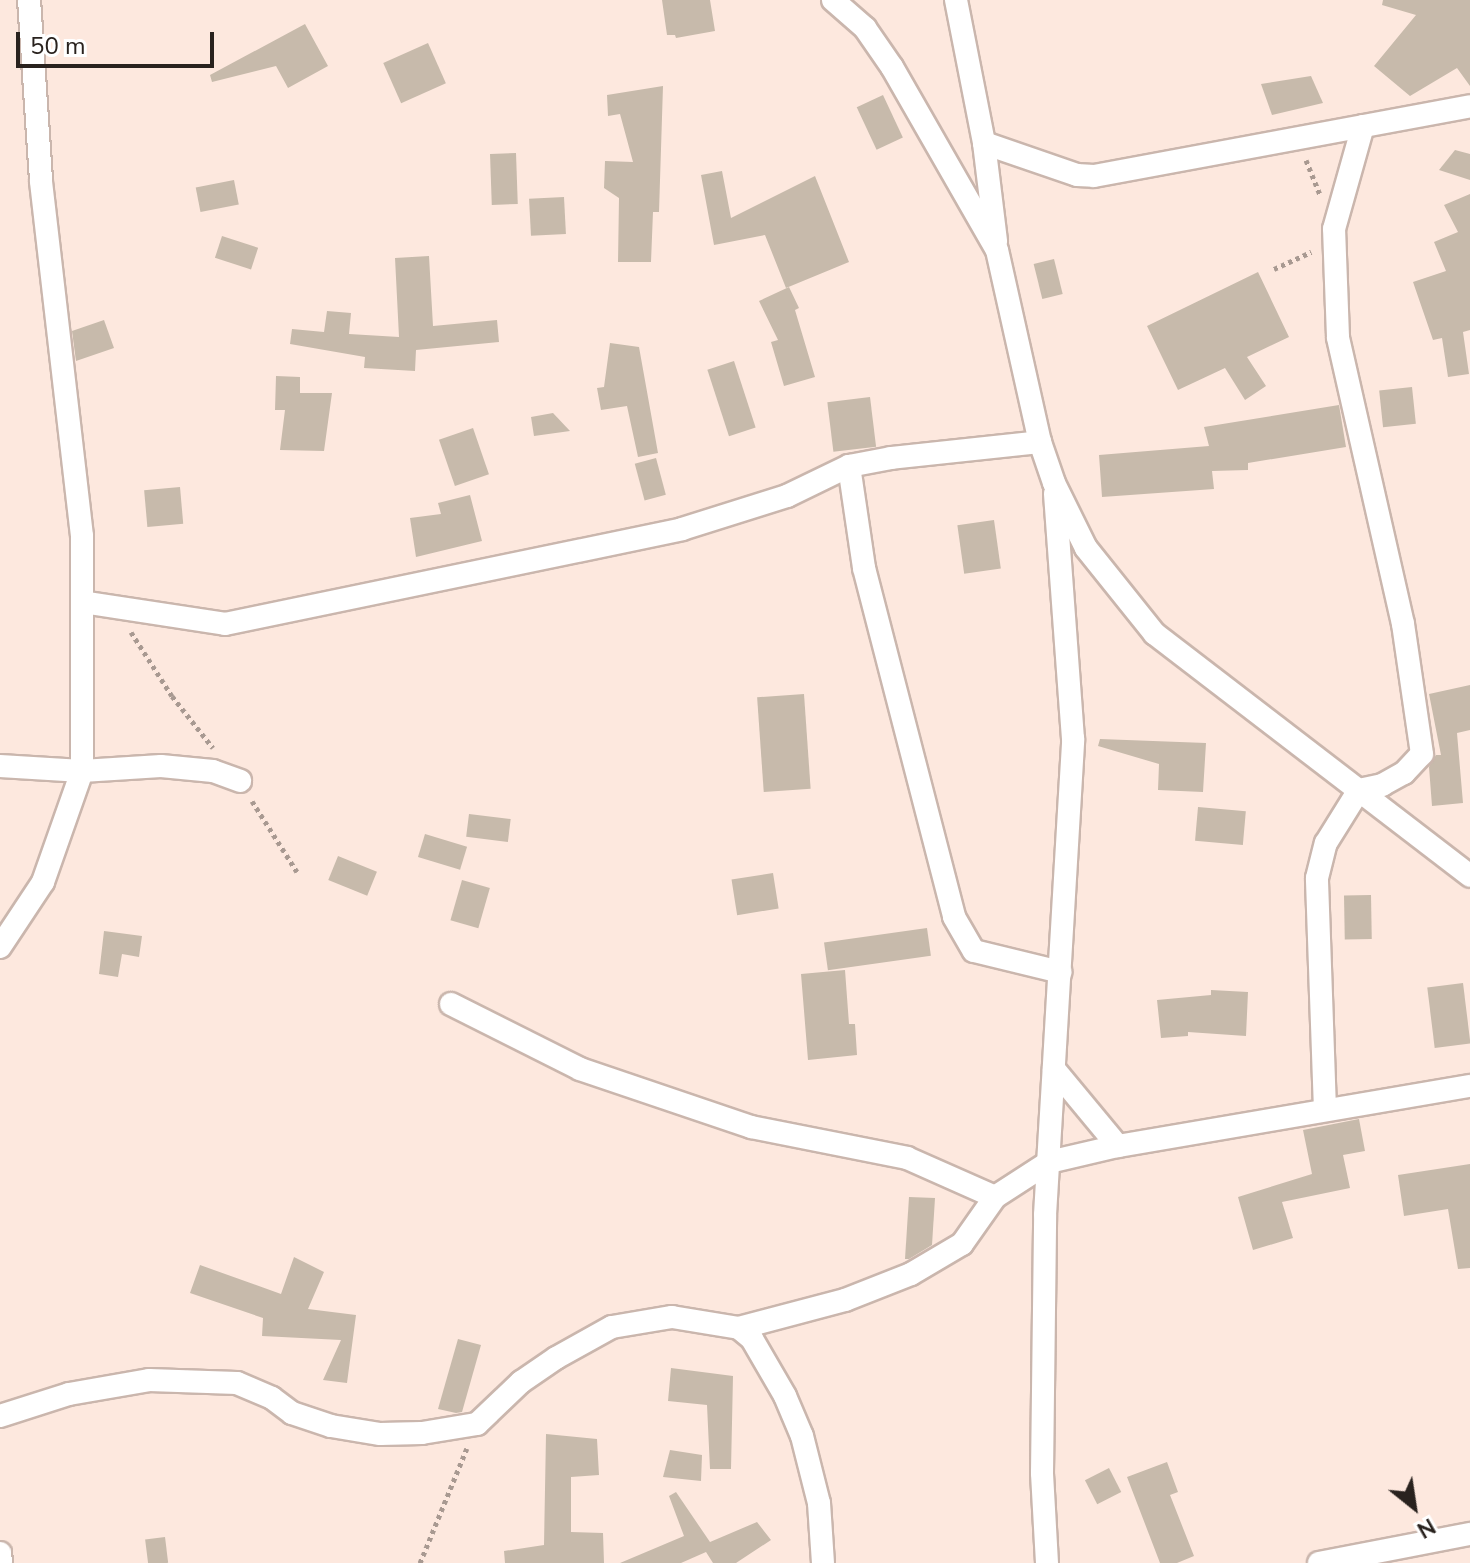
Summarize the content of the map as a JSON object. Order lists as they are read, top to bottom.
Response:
{
  "scale_bar": "50 m",
  "north": "bottom right"
}
